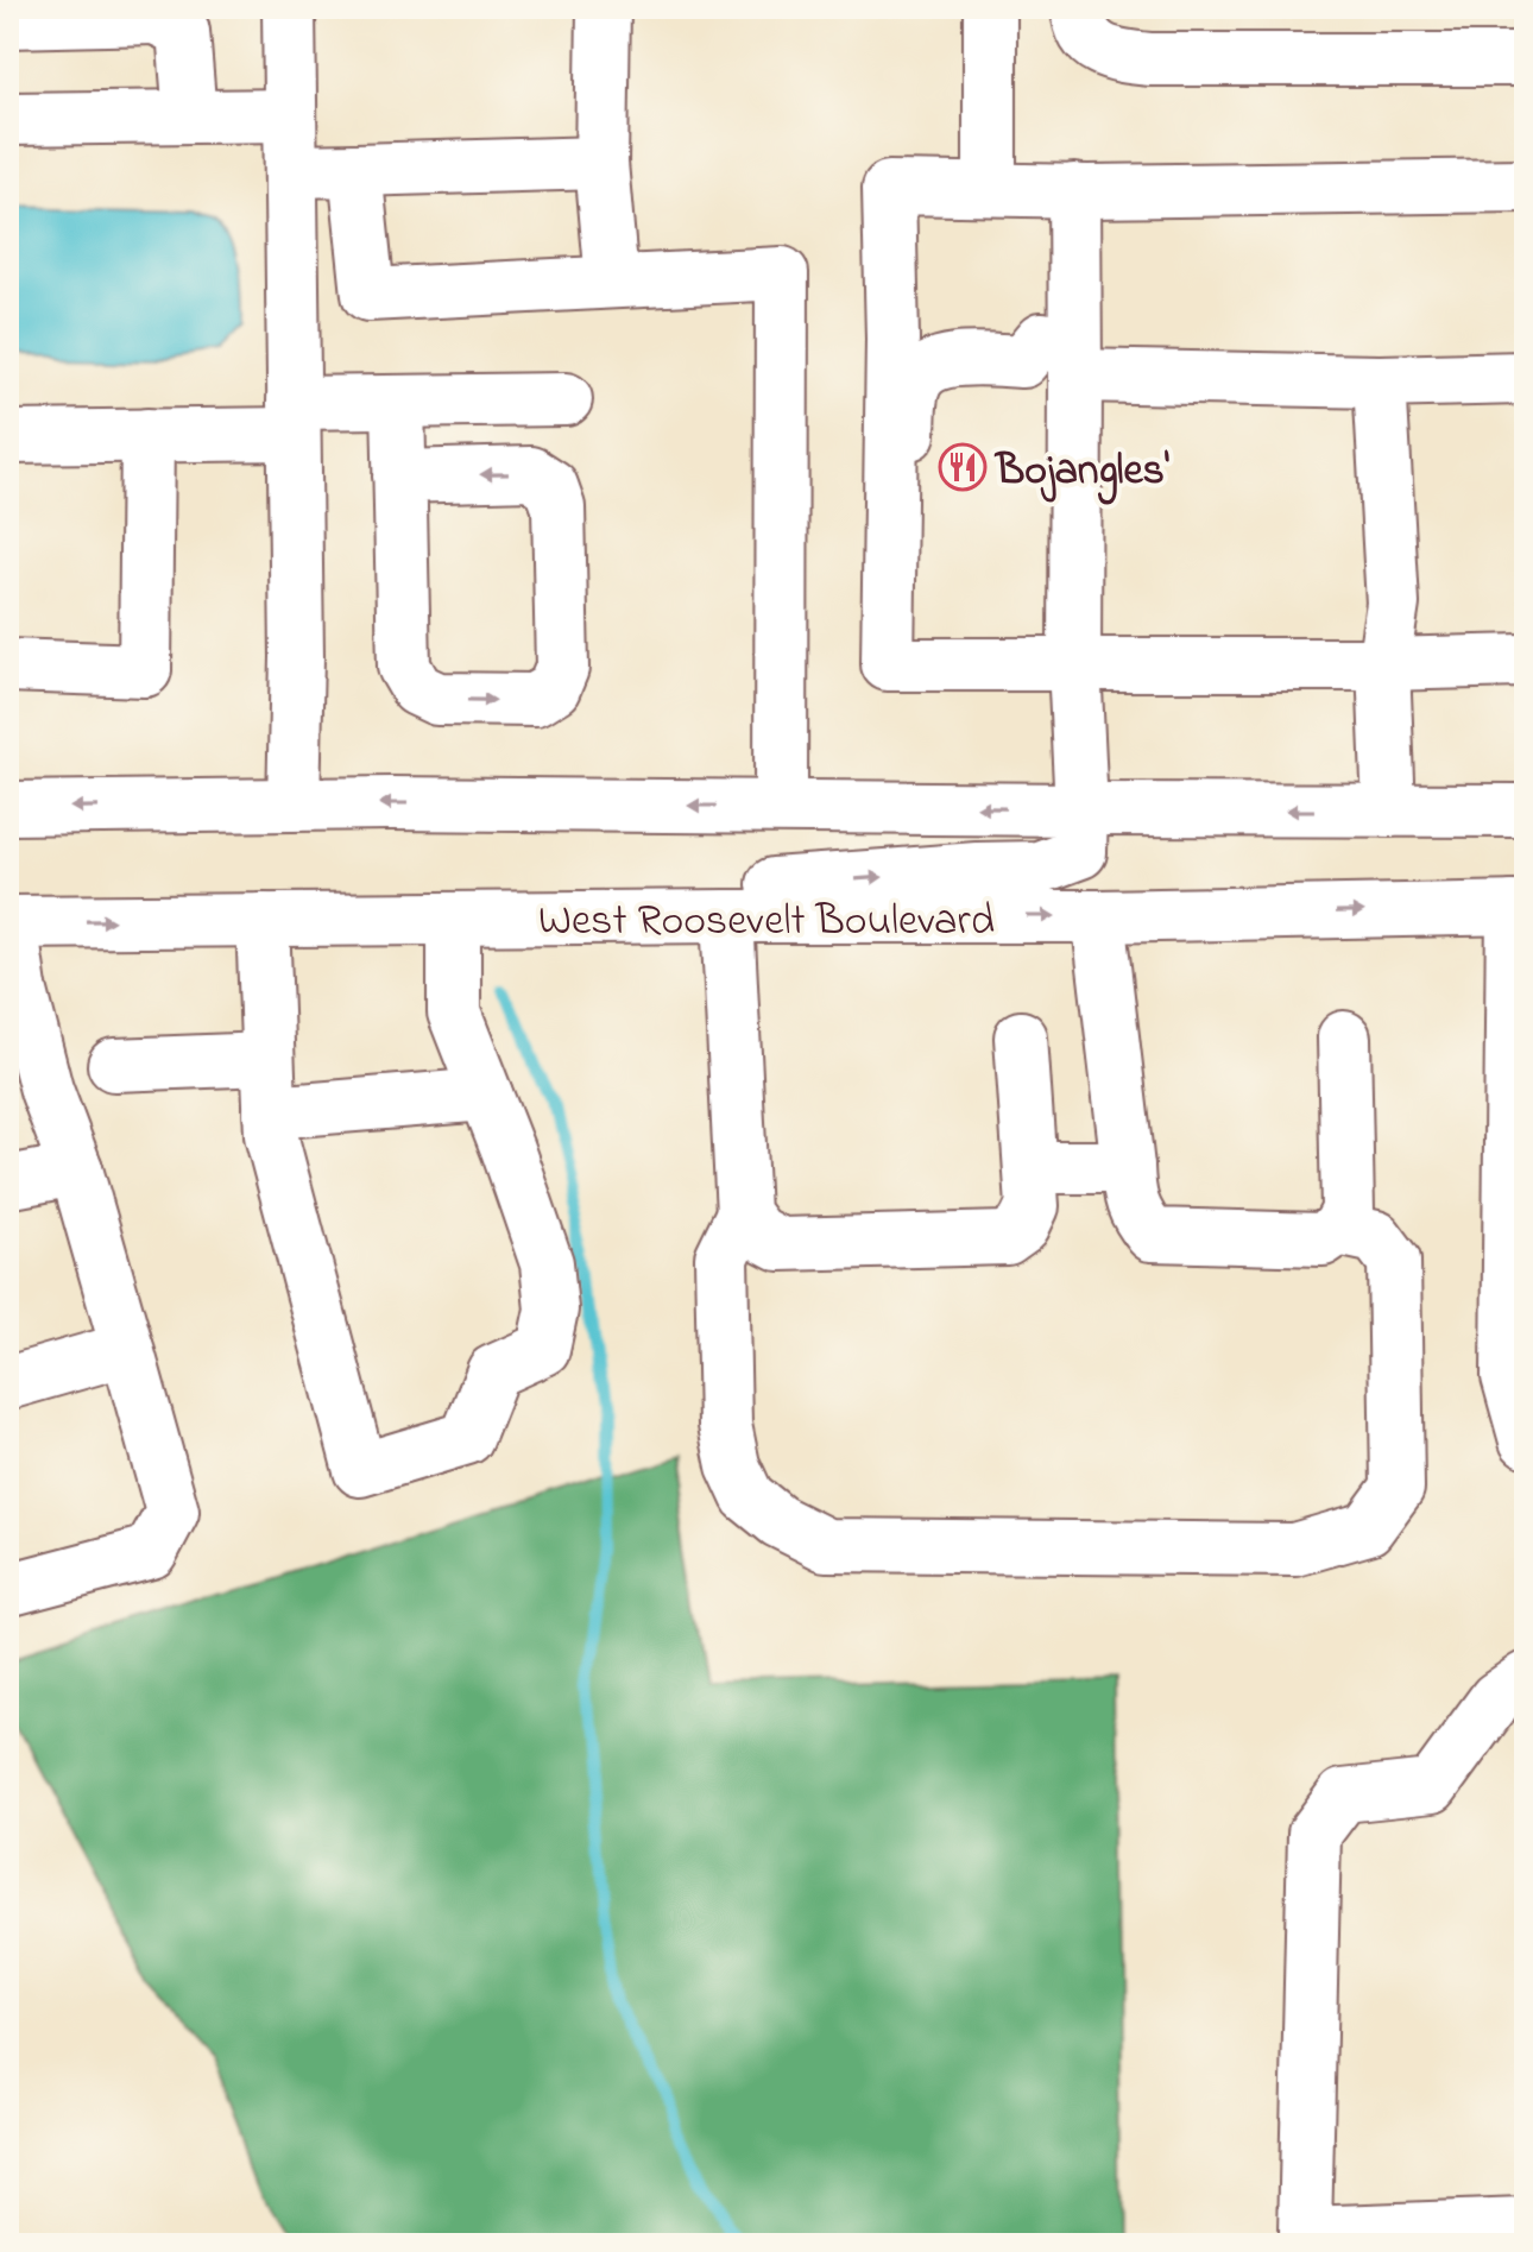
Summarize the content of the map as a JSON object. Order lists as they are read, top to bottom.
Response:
{
  "streets": {
    "main road": ["West Roosevelt Boulevard"]
  },
  "places": {
    "restaurant": ["Bojangles'"]
  }
}
